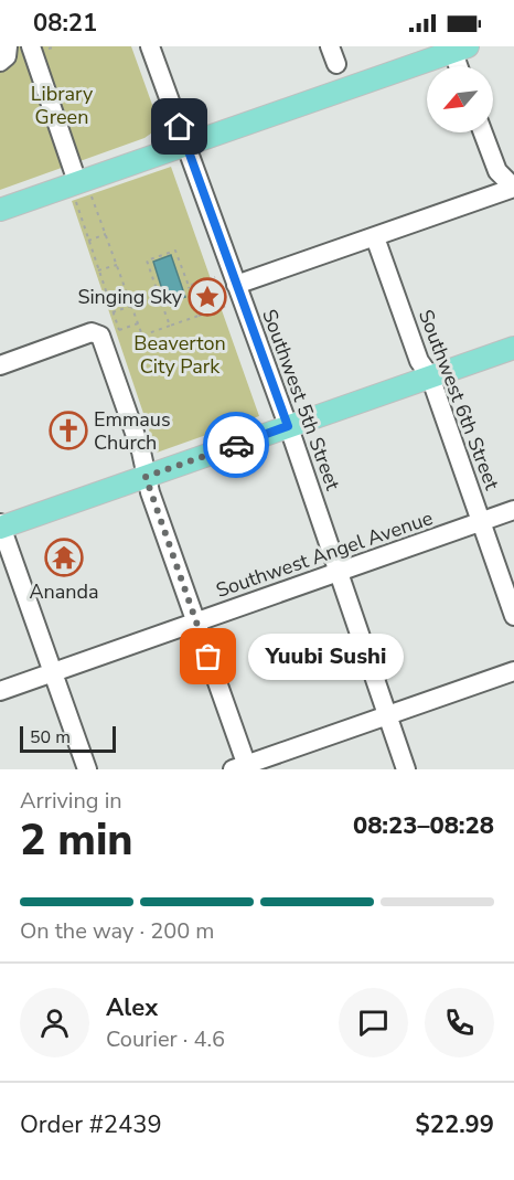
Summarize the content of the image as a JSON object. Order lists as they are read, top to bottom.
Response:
{
  "streets": {
    "street": ["Southwest 5th Street", "Southwest 6th Street", "Southwest Angel Avenue"]
  },
  "crossings": [
    ["Southwest 5th Street", "Southwest Angel Avenue"],
    ["Southwest 6th Street", "Southwest Angel Avenue"]
  ],
  "parks": ["Library Green", "Beaverton City Park"],
  "places": {
    "place": ["Singing Sky"],
    "church": ["Emmaus Church"],
    "temple": ["Ananda"],
    "other": ["Yuubi Sushi"]
  },
  "scale_bar": "50 m",
  "north": "bottom left",
  "page": {
    "status": "08:21",
    "bubble": "Yuubi Sushi",
    "scale": "50 m",
    "heading": ["2 min", "Arriving in", "08:23–08:28"],
    "panel": [
      "Alex",
      "Courier · 4.6",
      "Order #2439",
      "$22.99"
    ],
    "bar": "On the way · 200 m"
  }
}
